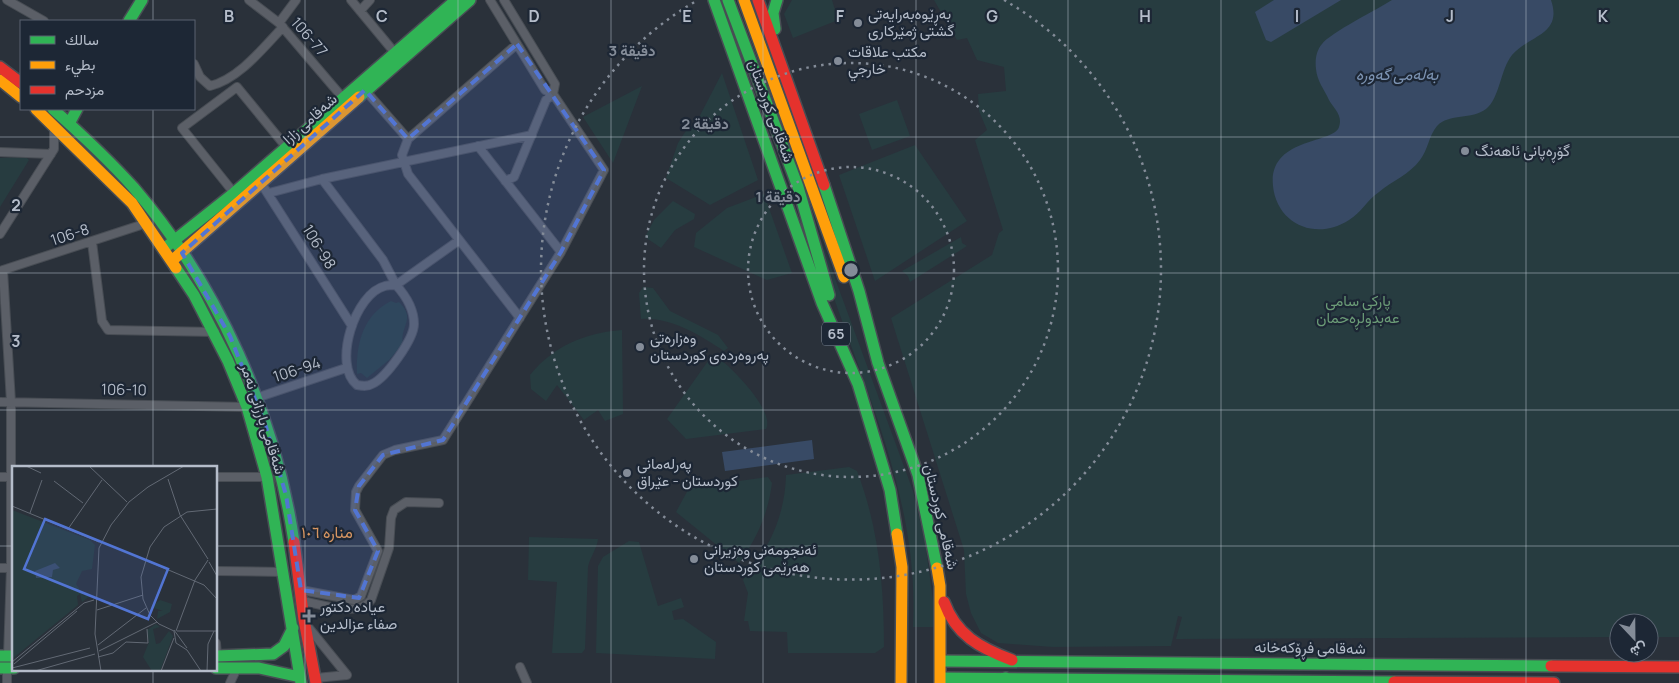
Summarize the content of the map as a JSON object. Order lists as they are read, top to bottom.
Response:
{
  "streets": {
    "main road": [
      "شەقامی کوردستان",
      "شەقامی زازا",
      "65",
      "شەقامی بارزانی نەمر",
      "شەقامی فڕۆکەخانە"
    ],
    "street": [
      "106-77",
      "106-8",
      "106-98",
      "106-94",
      "106-10"
    ]
  },
  "crossings": [
    ["106-77", "شەقامی زازا"],
    ["شەقامی کوردستان", "شەقامی فڕۆکەخانە"],
    ["شەقامی زازا", "106-98"],
    ["شەقامی زازا", "شەقامی بارزانی نەمر"],
    ["106-8", "شەقامی بارزانی نەمر"],
    ["106-94", "شەقامی بارزانی نەمر"],
    ["106-10", "شەقامی بارزانی نەمر"]
  ],
  "districts": ["منارە ١٠٦"],
  "water": ["بەلەمی گەورە"],
  "parks": ["پارکی سامی عەبدولڕەحمان"],
  "places": {
    "other": [
      "بەڕێوەبەرایەتی گشتی ژمێركاری",
      "مكتب علاقات خارجي",
      "گۆڕەپانی ئاهەنگ",
      "وەزارەتی پەروەردەی کوردستان",
      "پەرلەمانی کوردستان - عێراق",
      "ئەنجومەنی وەزیرانی هەرێمی کوردستان"
    ],
    "health": ["عياده دكتور صفاء عزالدين"]
  },
  "legend": ["سالك", "بطيء", "مزدحم"],
  "north": "bottom",
  "grid": {
    "columns": [
      "B",
      "C",
      "D",
      "E",
      "F",
      "G",
      "H",
      "I",
      "J",
      "K"
    ],
    "rows": ["2", "3"]
  },
  "rings": ["3 دقيقة", "2 دقيقة", "1 دقيقة"]
}
